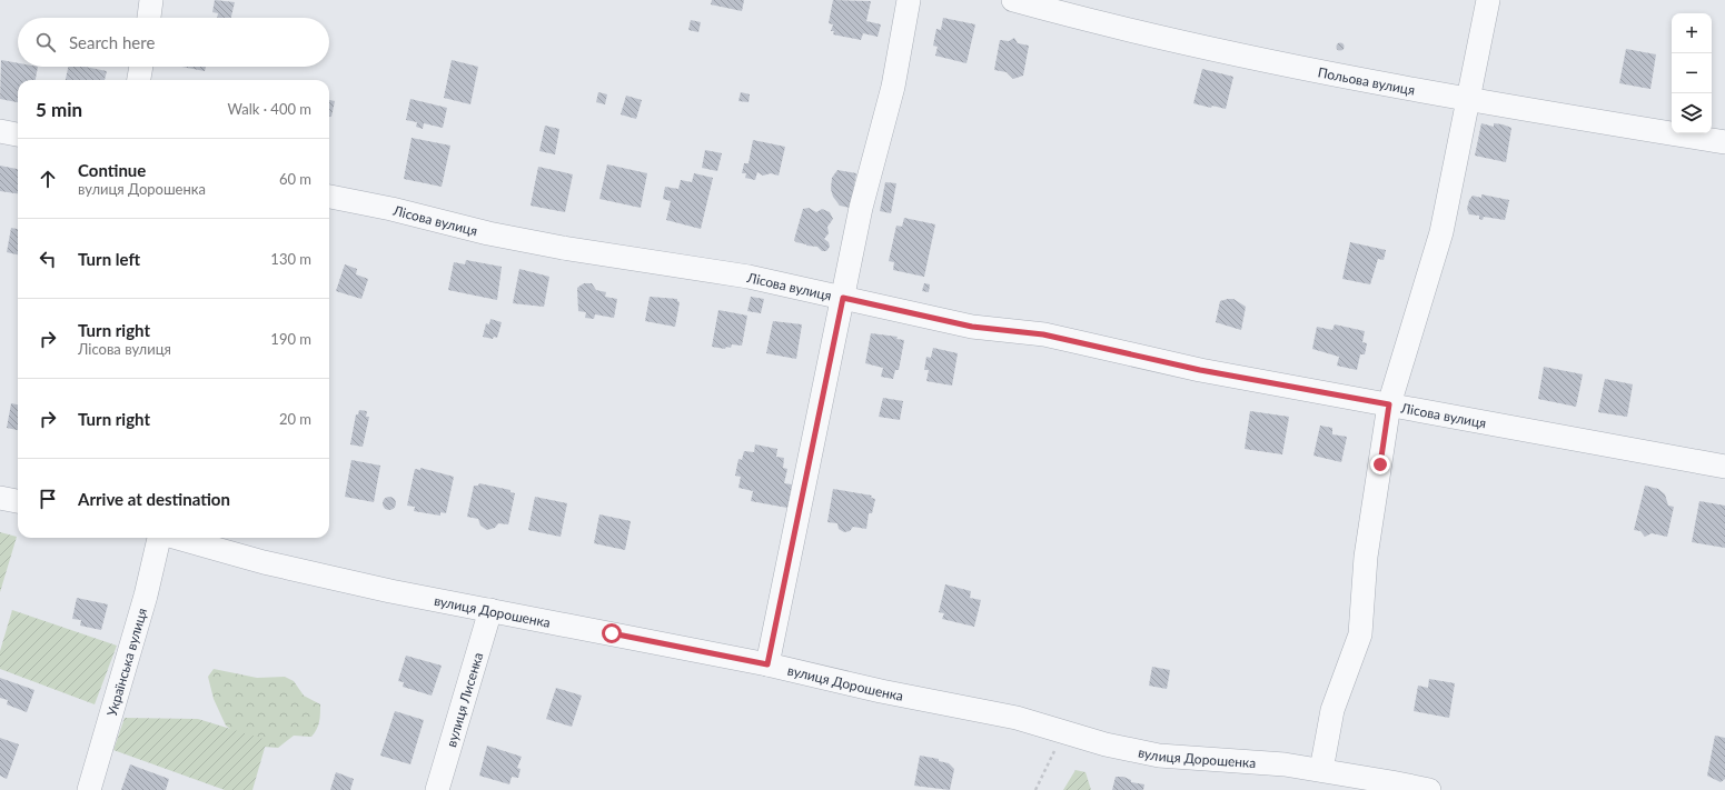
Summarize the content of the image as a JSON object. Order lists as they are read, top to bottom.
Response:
{
  "streets": {
    "street": [
      "Польова вулиця",
      "Лісова вулиця",
      "вулиця Дорошенка",
      "Українська вулиця",
      "вулиця Лисенка"
    ]
  },
  "crossings": [
    ["вулиця Дорошенка", "вулиця Лисенка"]
  ],
  "page": {
    "map_buttons": ["+", "−"],
    "search": "Search here",
    "heading": ["5 min", "Walk · 400 m"],
    "list": [
      ["Continue", "вулиця Дорошенка", "60 m"],
      ["Turn left", "130 m"],
      ["Turn right", "Лісова вулиця", "190 m"],
      ["Turn right", "20 m"],
      "Arrive at destination"
    ]
  }
}
